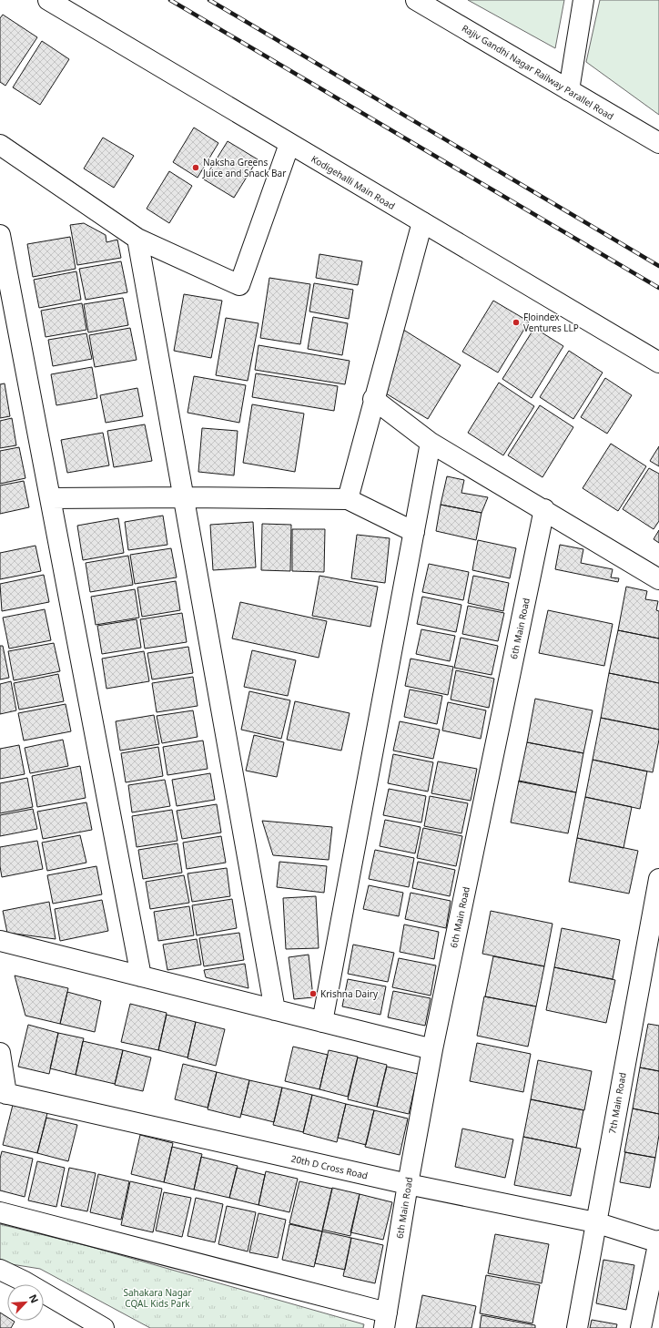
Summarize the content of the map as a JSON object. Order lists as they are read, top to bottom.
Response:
{
  "streets": {
    "street": [
      "Rajiv Gandhi Nagar Railway Parallel Road",
      "Kodigehalli Main Road",
      "6th Main Road",
      "7th Main Road",
      "20th D Cross Road"
    ]
  },
  "crossings": [
    ["6th Main Road", "20th D Cross Road"],
    ["7th Main Road", "20th D Cross Road"]
  ],
  "parks": ["Sahakara Nagar CQAL Kids Park"],
  "places": ["Naksha Greens Juice and Snack Bar", "Floindex Ventures LLP", "Krishna Dairy"],
  "north": "top right"
}
